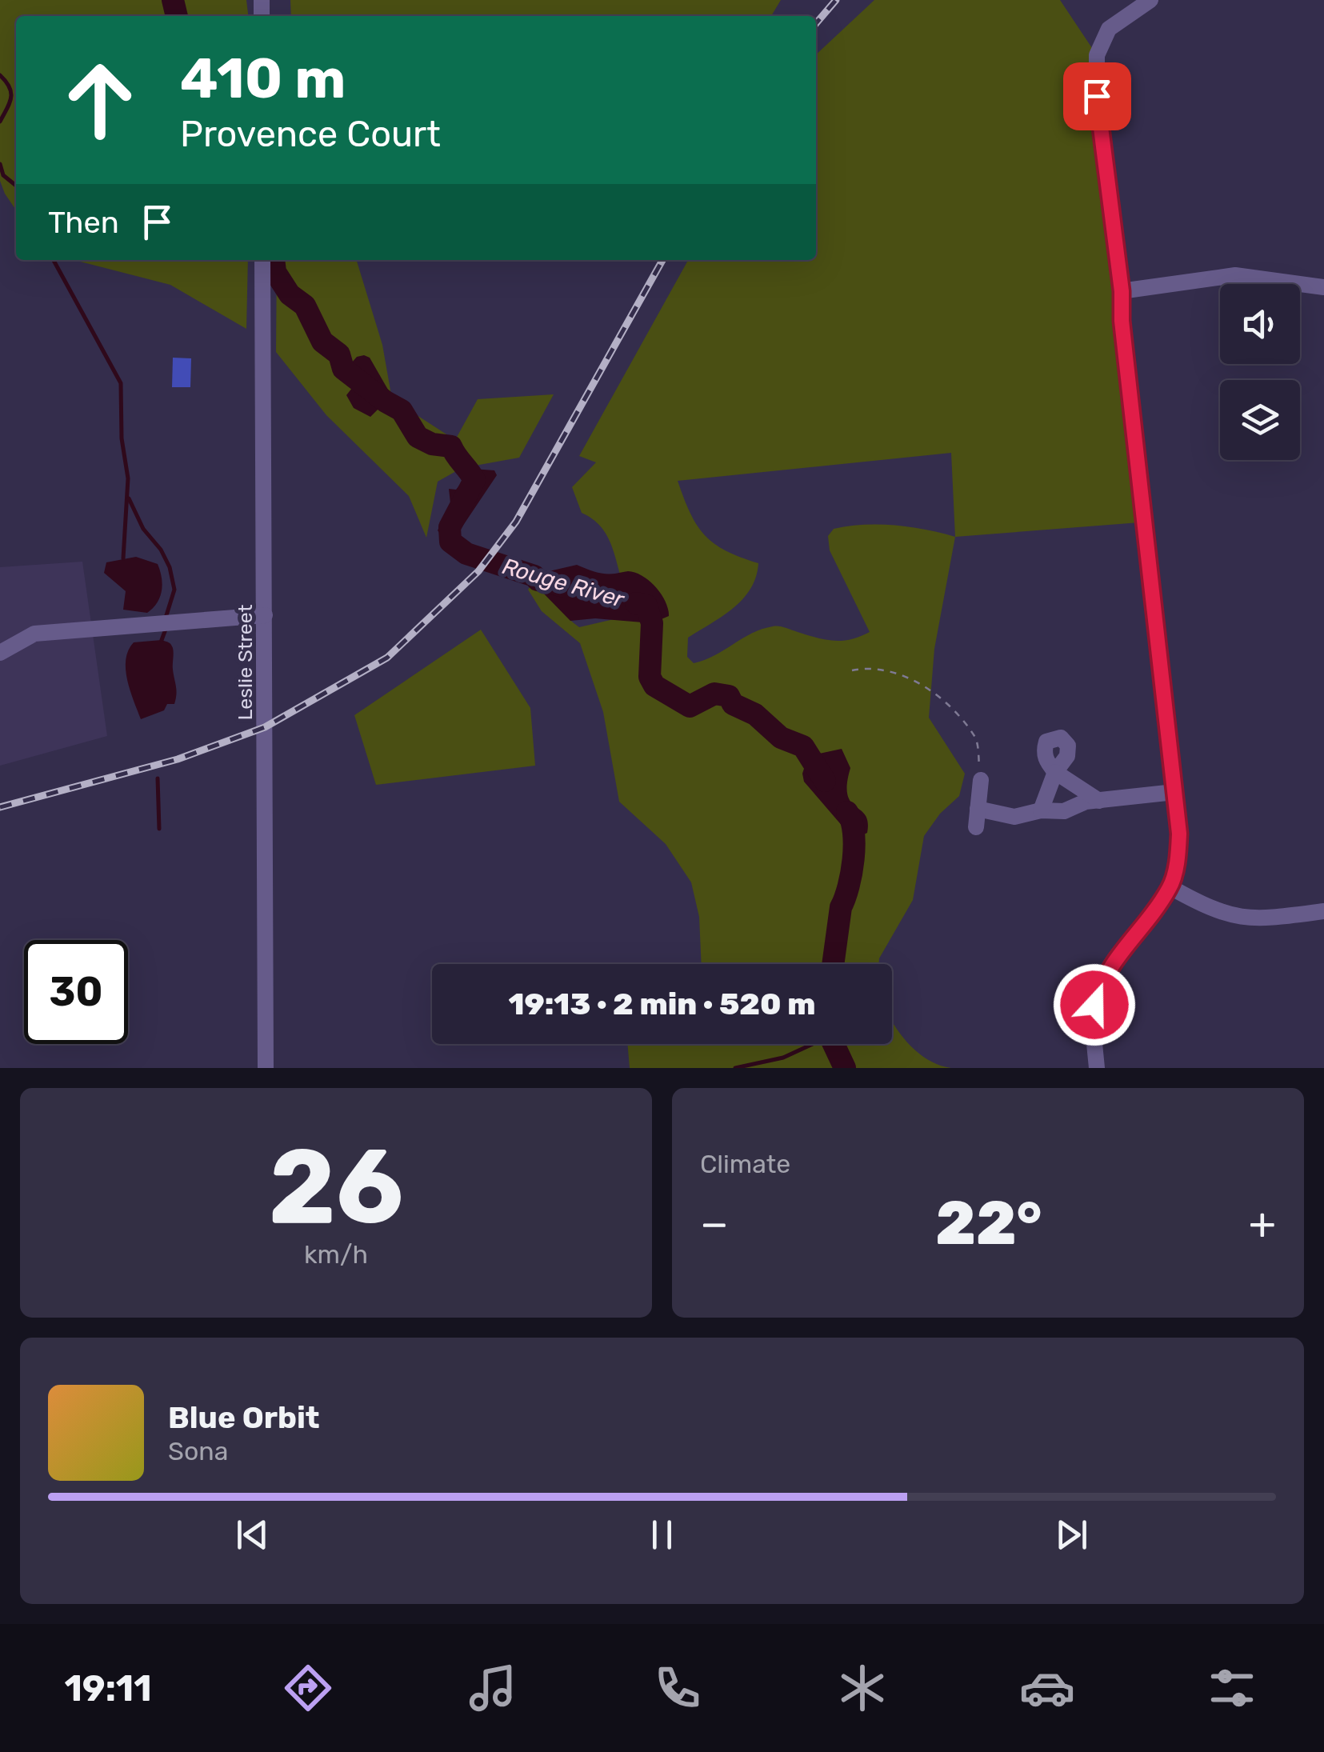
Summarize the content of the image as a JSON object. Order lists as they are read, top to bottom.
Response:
{
  "streets": {
    "street": ["Leslie Street"]
  },
  "water": ["Rouge River"],
  "page": {
    "turn": ["410 m", "Provence Court"],
    "then": "Then",
    "limit": "30",
    "trip": "19:13 · 2 min · 520 m",
    "tile": [
      ["26", "km/h"],
      "Climate"
    ],
    "heat": ["−", "22°", "+"],
    "song": ["Blue Orbit", "Sona"],
    "tabs": "19:11"
  }
}
